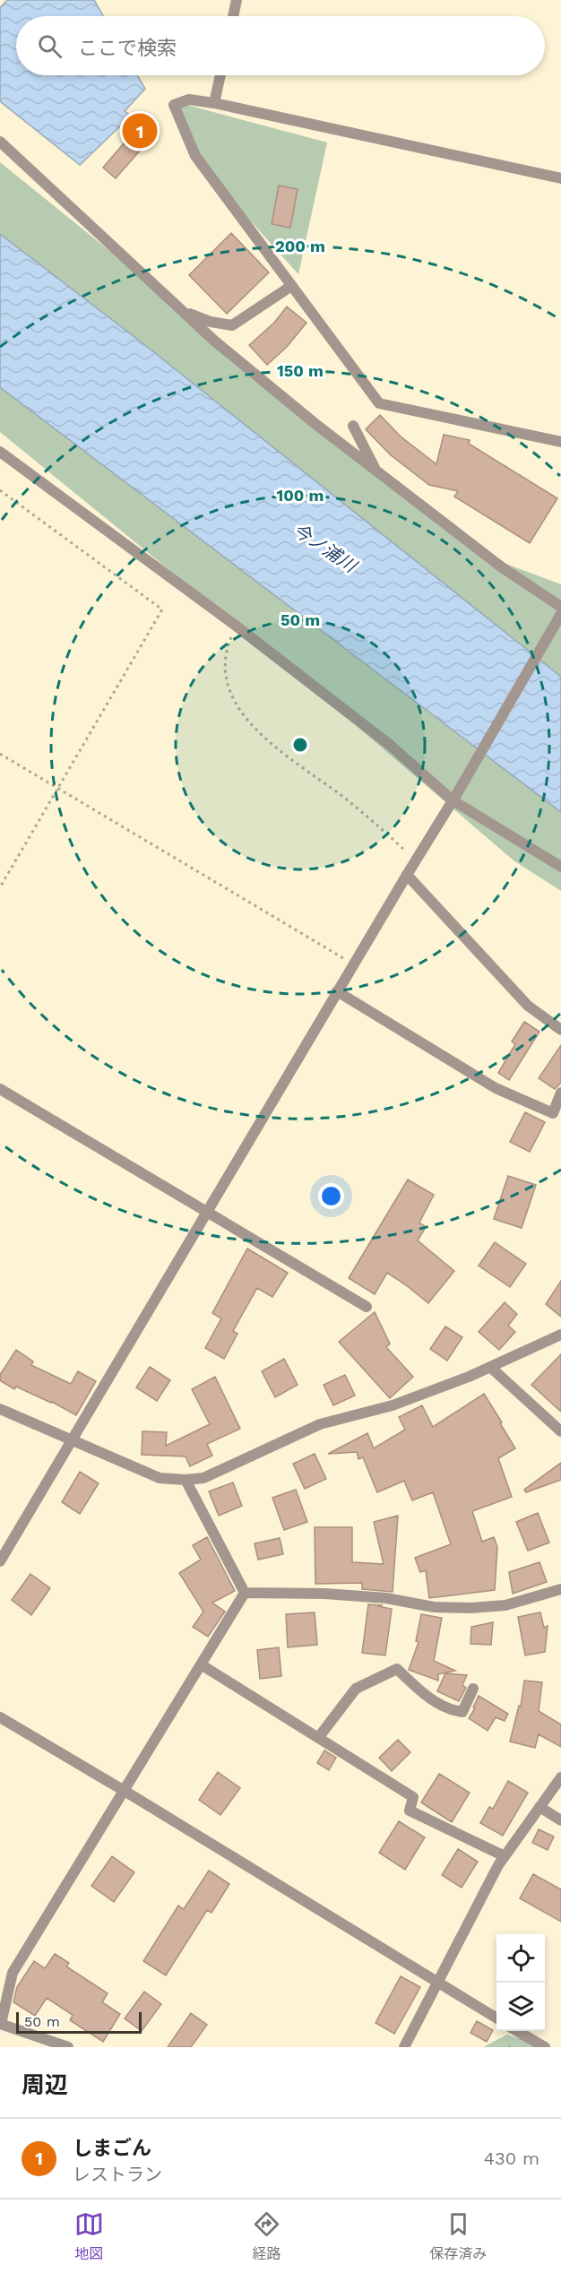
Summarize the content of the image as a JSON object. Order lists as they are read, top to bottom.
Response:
{
  "water": ["今ノ浦川"],
  "scale_bar": "50 m",
  "page": {
    "search": "ここで検索",
    "pins": "1",
    "scale": "50 m",
    "heading": "周辺",
    "list": [
      {
        "mark": "1",
        "name": "しまごん",
        "note": "レストラン",
        "value": "430 m"
      }
    ],
    "nav": ["地図", "経路", "保存済み"]
  },
  "rings": [
    "200 m",
    "150 m",
    "100 m",
    "50 m"
  ]
}
